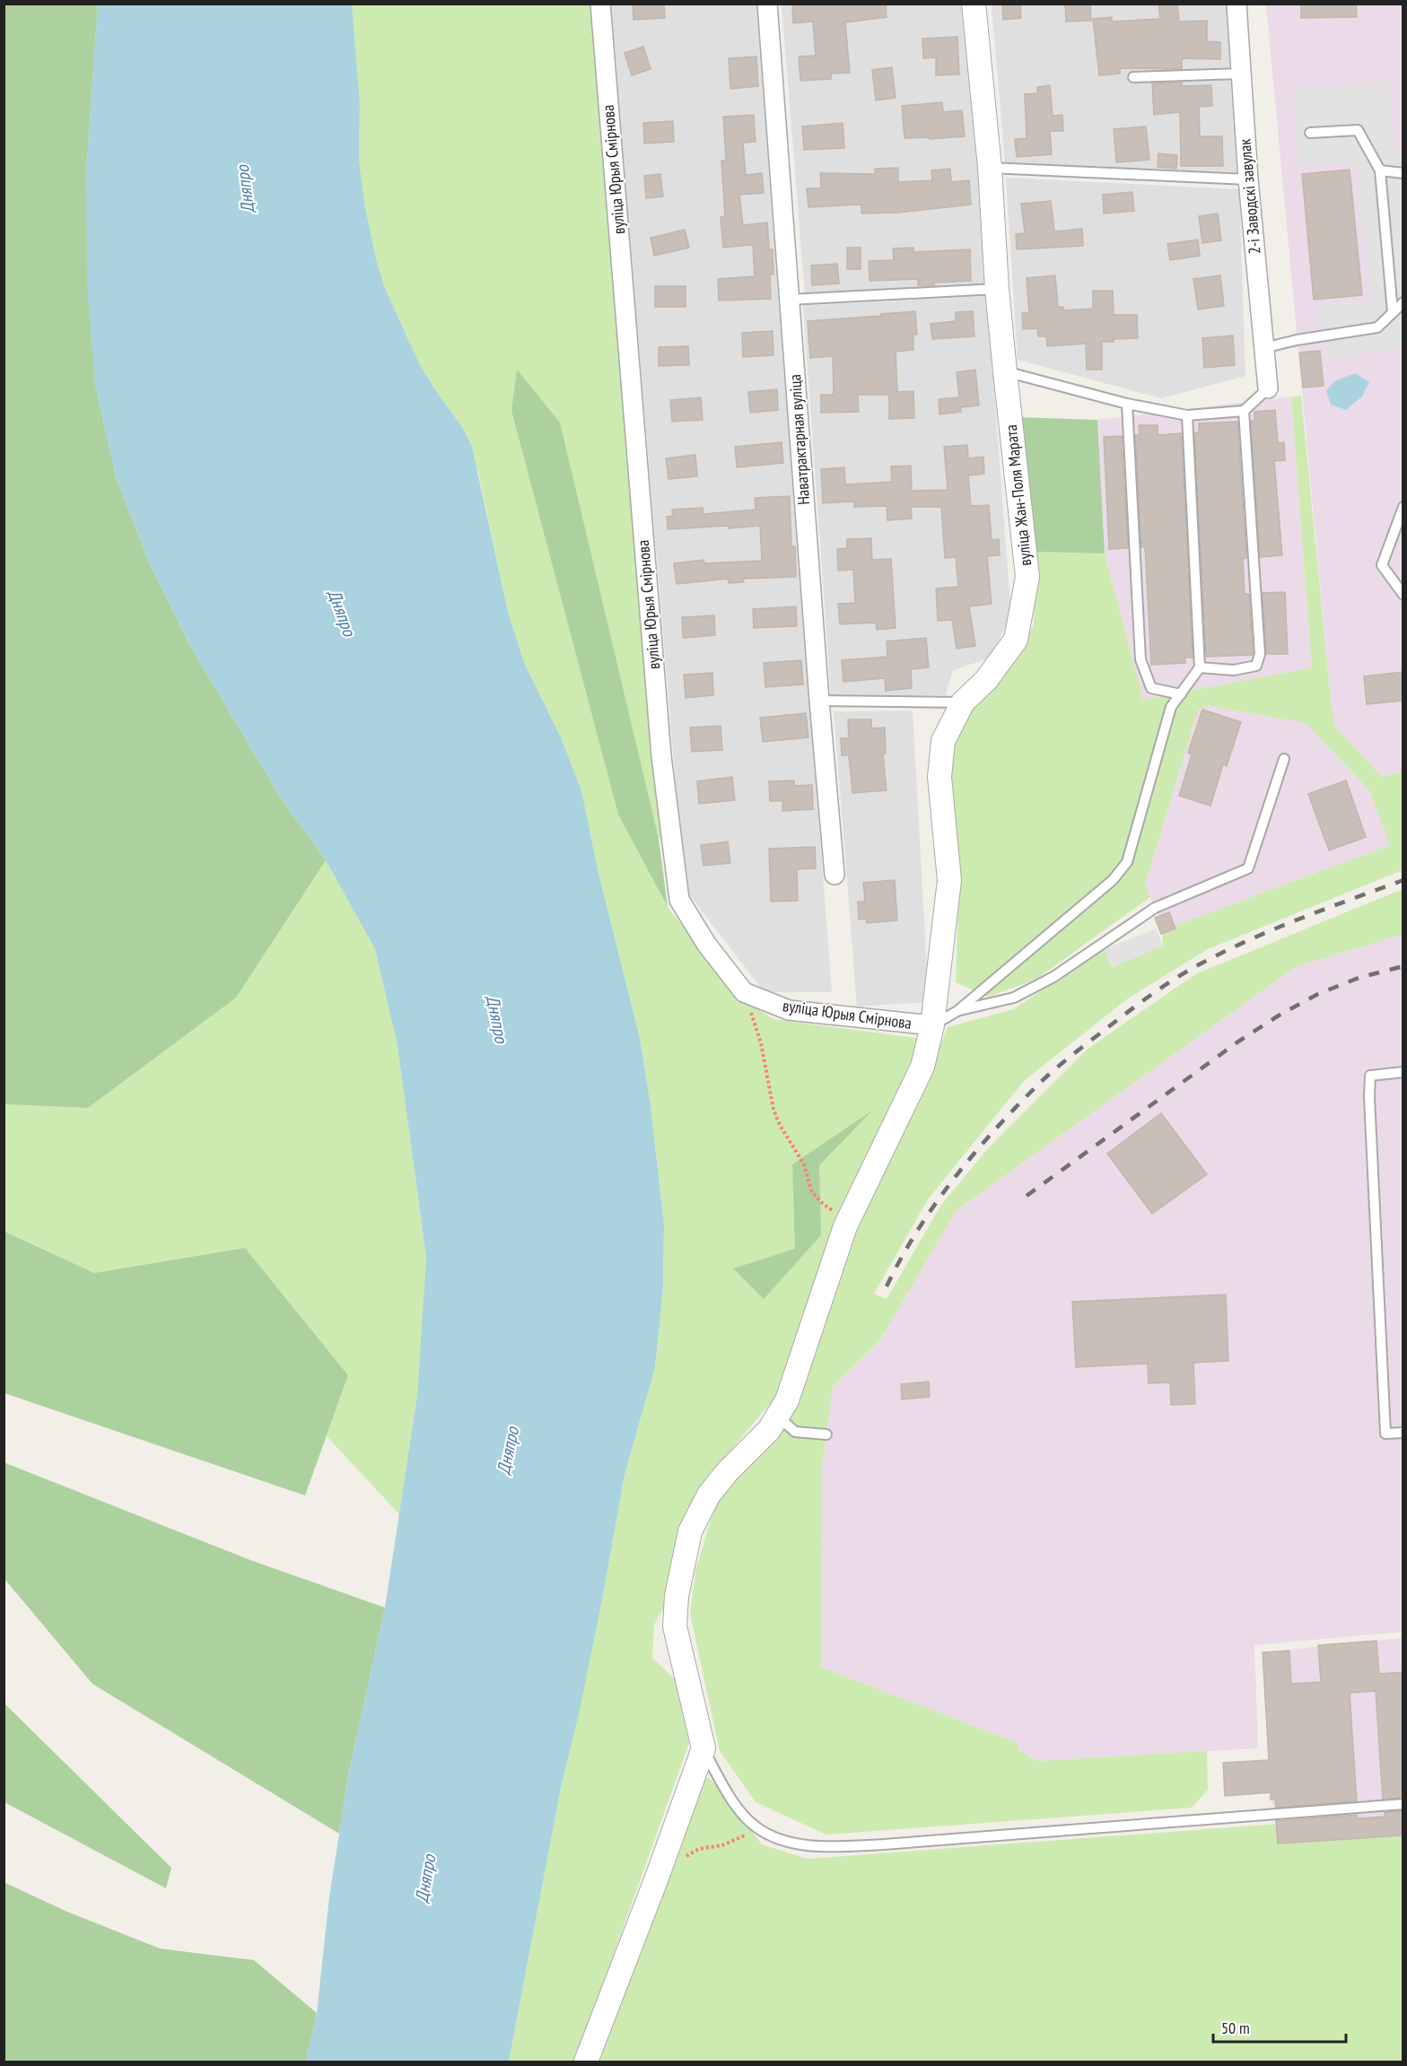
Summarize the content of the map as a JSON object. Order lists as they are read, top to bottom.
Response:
{
  "streets": {
    "street": [
      "вуліца Юрыя Смірнова",
      "2-і Заводскі завулак",
      "Наватрактарная вуліца",
      "вуліца Жан-Поля Марата"
    ]
  },
  "crossings": [
    ["вуліца Юрыя Смірнова", "вуліца Жан-Поля Марата"]
  ],
  "water": ["Дняпро"],
  "scale_bar": "50 m"
}
